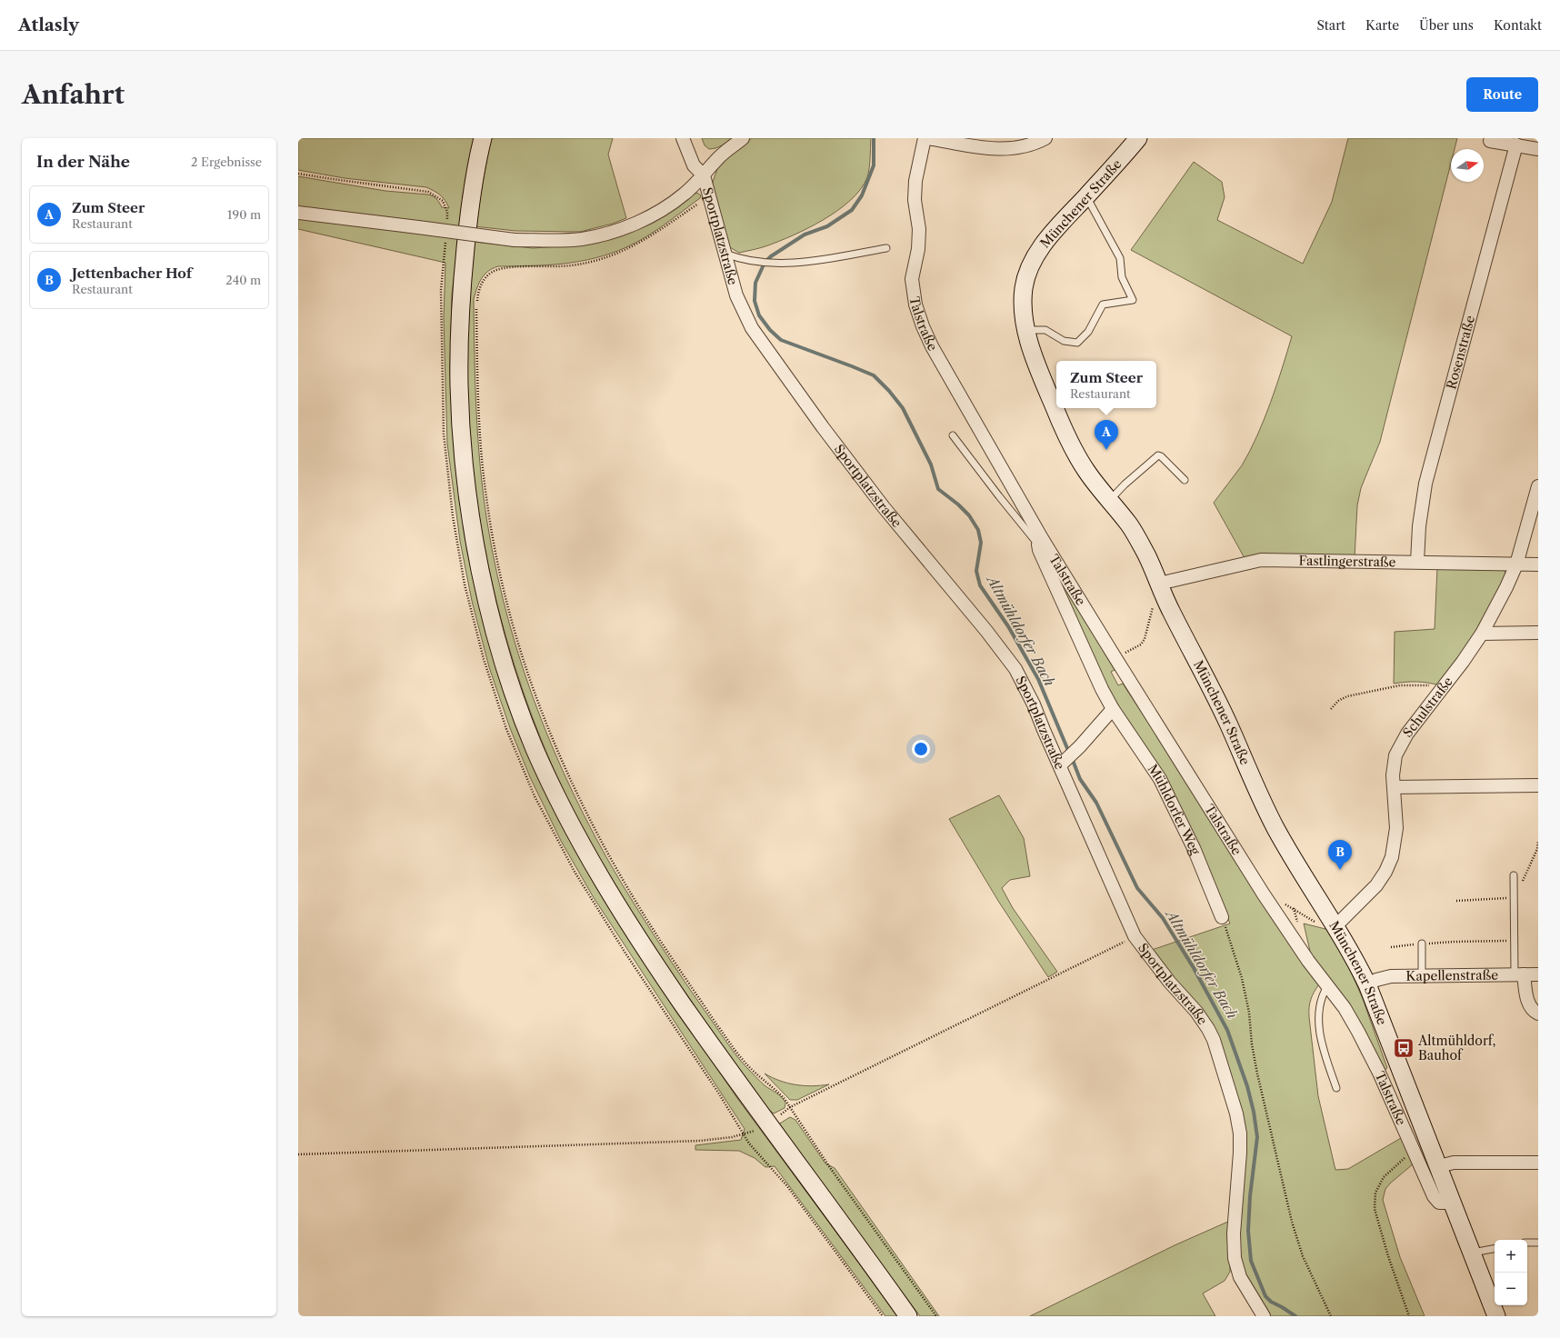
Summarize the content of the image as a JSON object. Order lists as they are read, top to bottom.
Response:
{
  "streets": {
    "street": [
      "Münchener Straße",
      "Sportplatzstraße",
      "Talstraße",
      "Rosenstraße",
      "Fastlingerstraße",
      "Schulstraße",
      "Mühldorfer Weg",
      "Kapellenstraße"
    ]
  },
  "crossings": [
    ["Münchener Straße", "Talstraße"],
    ["Münchener Straße", "Fastlingerstraße"],
    ["Münchener Straße", "Schulstraße"],
    ["Münchener Straße", "Kapellenstraße"],
    ["Talstraße", "Mühldorfer Weg"],
    ["Rosenstraße", "Fastlingerstraße"],
    ["Fastlingerstraße", "Schulstraße"]
  ],
  "water": ["Altmühldorfer Bach"],
  "places": {
    "bus stop": ["Altmühldorf, Bauhof"]
  },
  "north": "right",
  "page": {
    "header": "Atlasly",
    "nav": [
      "Start",
      "Karte",
      "Über uns",
      "Kontakt"
    ],
    "buttons": "Route",
    "title": "Anfahrt",
    "heading": ["In der Nähe", "2 Ergebnisse"],
    "list": [
      {
        "mark": "A",
        "name": "Zum Steer",
        "note": "Restaurant",
        "value": "190 m"
      },
      {
        "mark": "B",
        "name": "Jettenbacher Hof",
        "note": "Restaurant",
        "value": "240 m"
      }
    ],
    "popup": ["Zum Steer", "Restaurant"],
    "pins": ["A", "B"],
    "map_buttons": ["+", "−"]
  }
}
